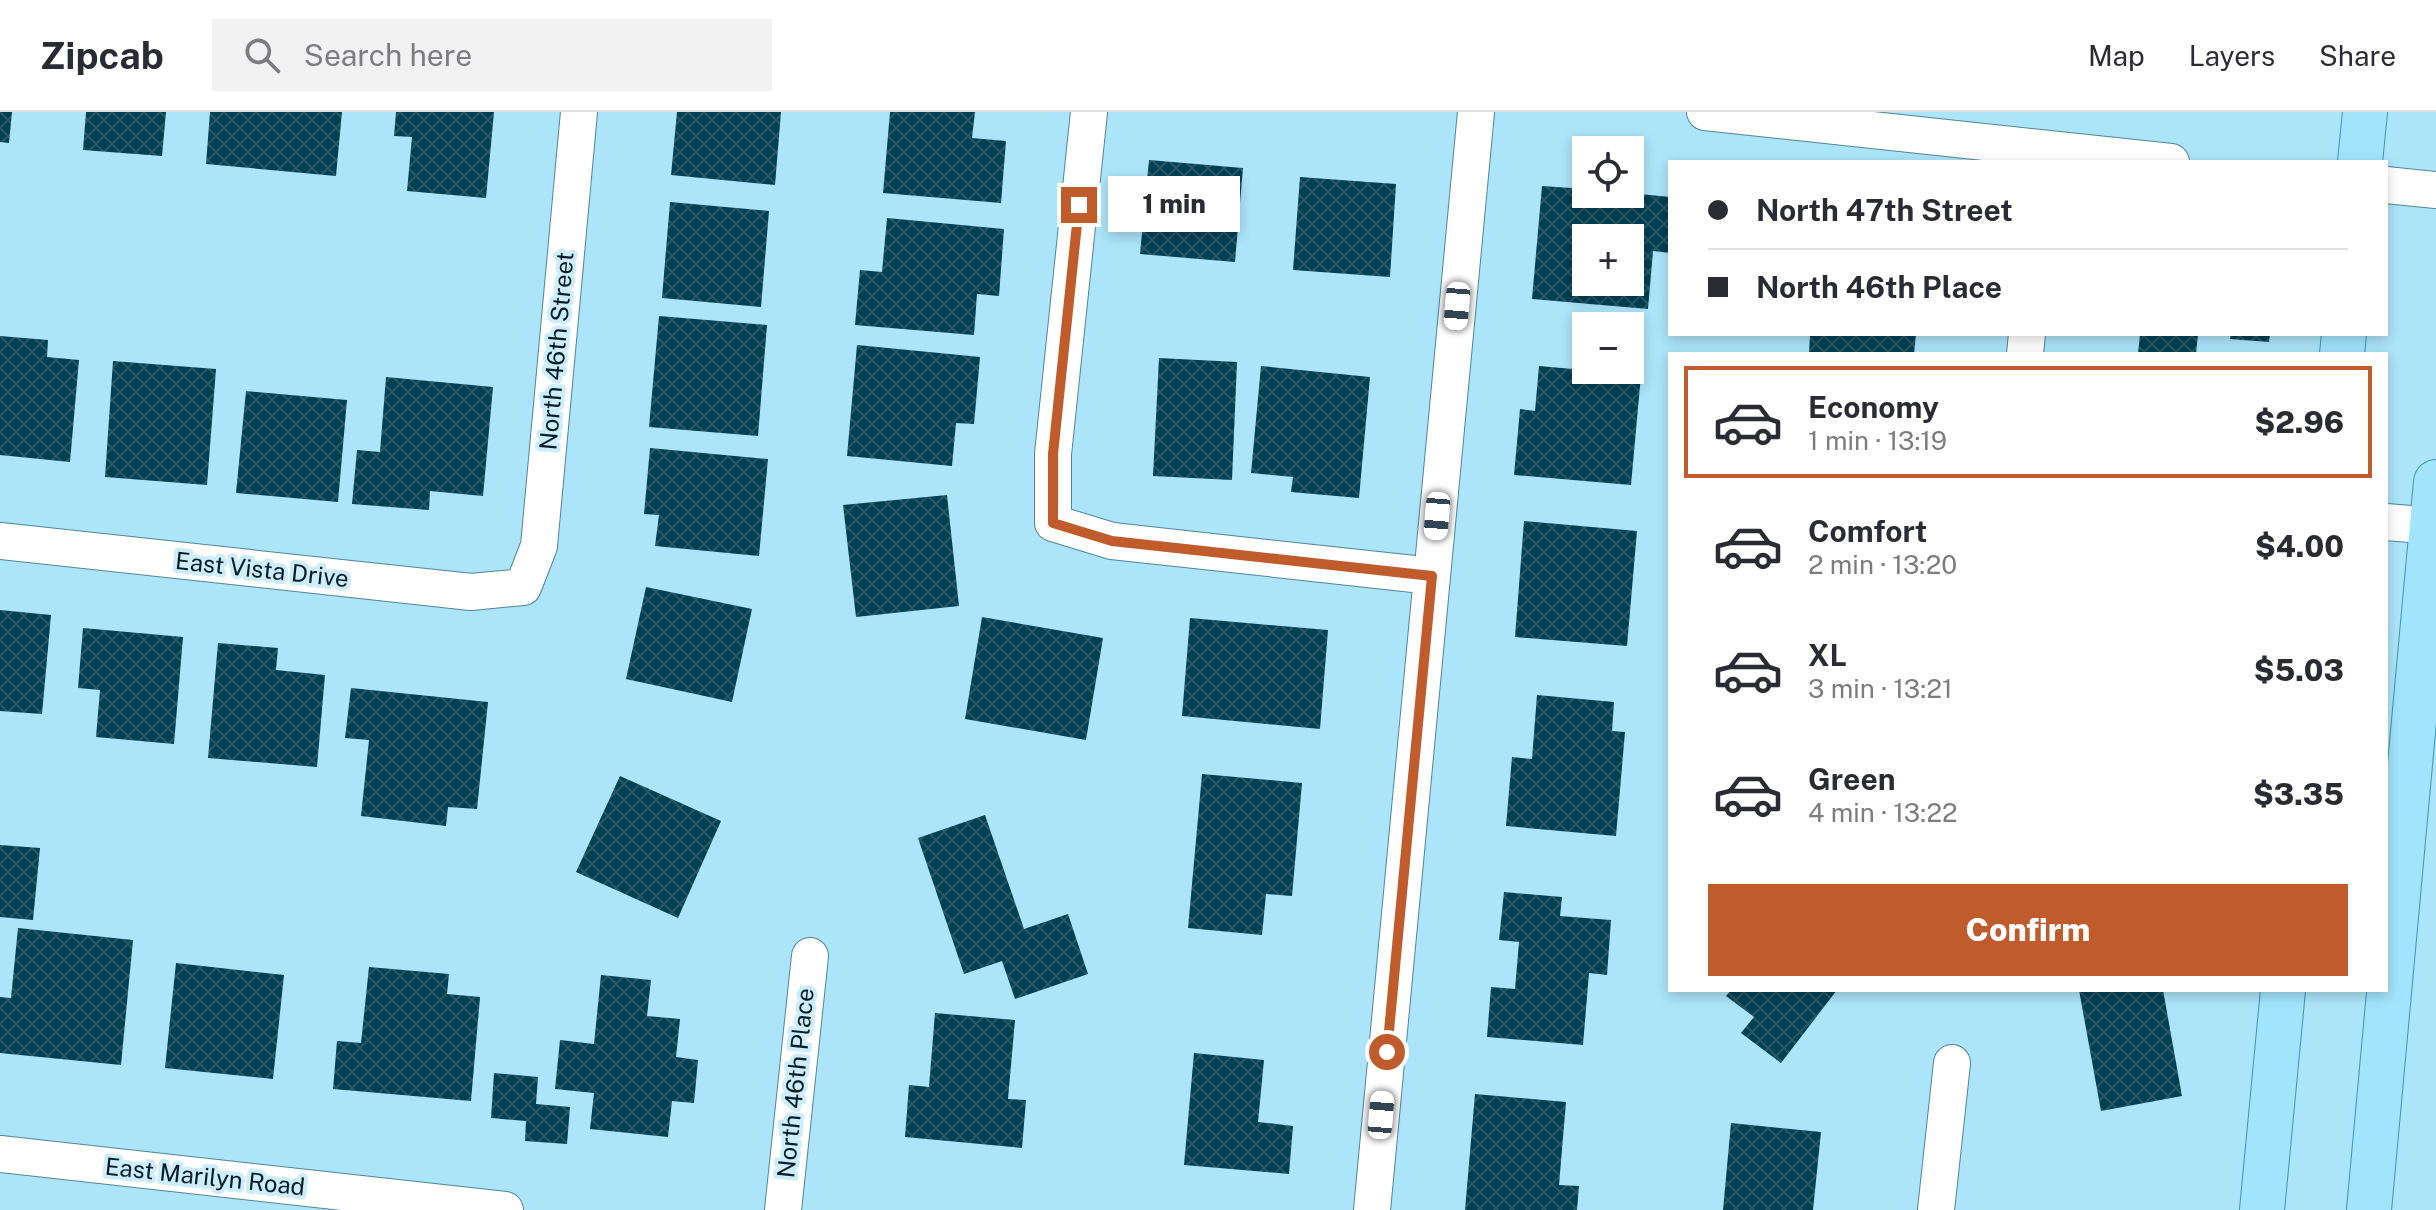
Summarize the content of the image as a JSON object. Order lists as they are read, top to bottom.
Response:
{
  "streets": {
    "street": [
      "North 46th Street",
      "East Vista Drive",
      "North 46th Place",
      "East Marilyn Road"
    ]
  },
  "crossings": [
    ["North 46th Street", "East Vista Drive"]
  ],
  "page": {
    "header": "Zipcab",
    "search": "Search here",
    "nav": ["Map", "Layers", "Share"],
    "map_buttons": ["+", "−"],
    "banner": ["North 47th Street", "North 46th Place"],
    "bubble": "1 min",
    "list": [
      {
        "name": "Economy",
        "note": "1 min · 13:19",
        "value": "$2.96"
      },
      {
        "name": "Comfort",
        "note": "2 min · 13:20",
        "value": "$4.00"
      },
      {
        "name": "XL",
        "note": "3 min · 13:21",
        "value": "$5.03"
      },
      {
        "name": "Green",
        "note": "4 min · 13:22",
        "value": "$3.35"
      }
    ],
    "buttons": "Confirm"
  }
}
